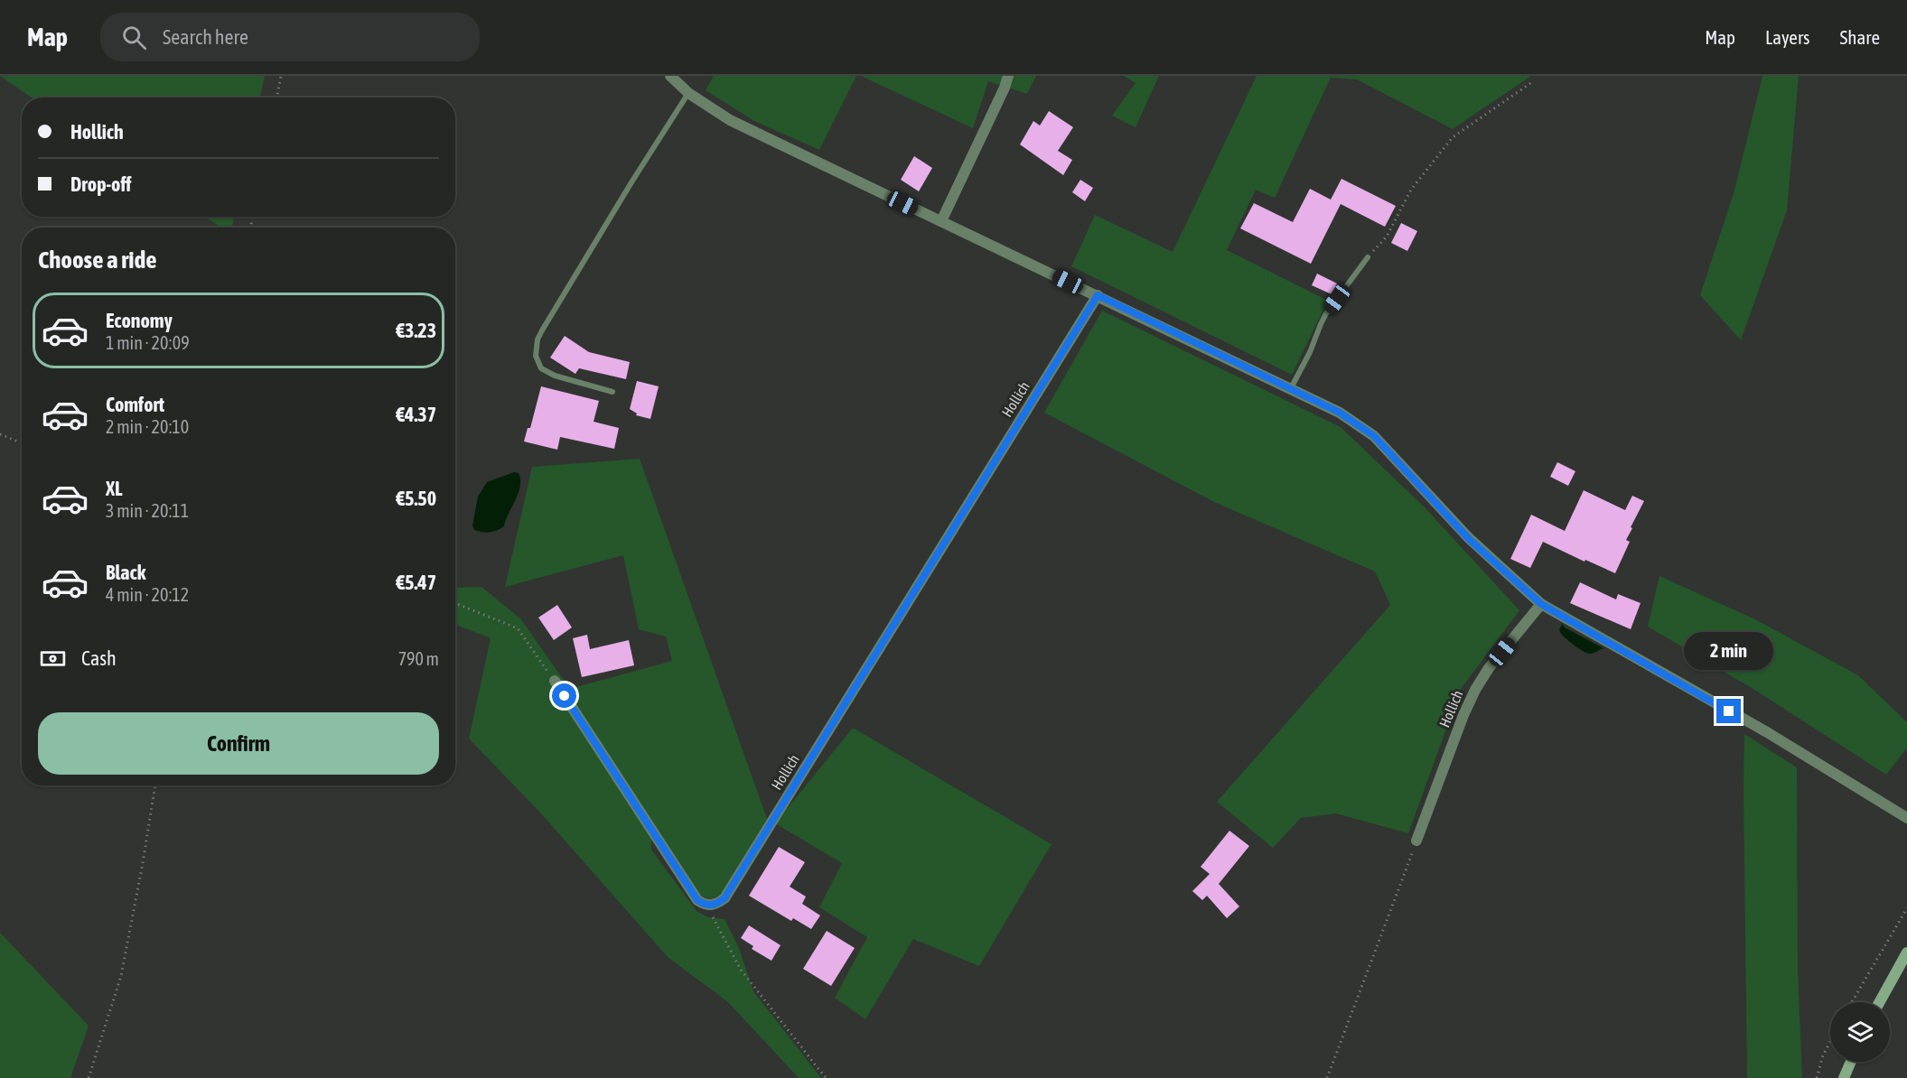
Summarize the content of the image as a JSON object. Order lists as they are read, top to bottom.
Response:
{
  "streets": {
    "street": ["Hollich"]
  },
  "page": {
    "header": "Map",
    "search": "Search here",
    "nav": ["Map", "Layers", "Share"],
    "banner": ["Hollich", "Drop-off"],
    "heading": "Choose a ride",
    "list": [
      {
        "name": "Economy",
        "note": "1 min · 20:09",
        "value": "€3.23"
      },
      {
        "name": "Comfort",
        "note": "2 min · 20:10",
        "value": "€4.37"
      },
      {
        "name": "XL",
        "note": "3 min · 20:11",
        "value": "€5.50"
      },
      {
        "name": "Black",
        "note": "4 min · 20:12",
        "value": "€5.47"
      }
    ],
    "pay": ["Cash", "790 m"],
    "bubble": "2 min",
    "buttons": "Confirm"
  }
}
